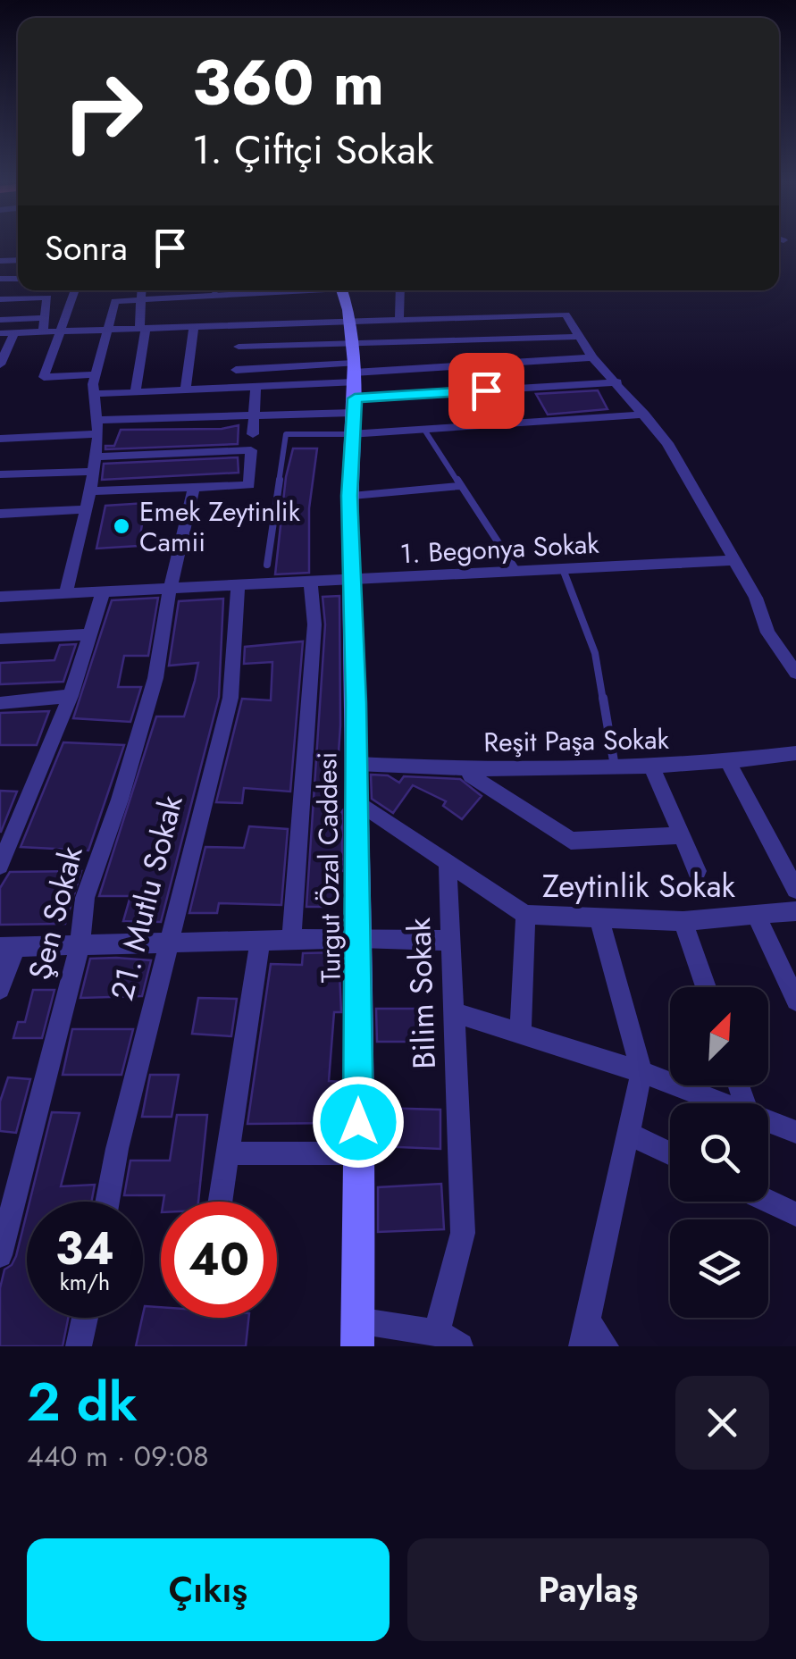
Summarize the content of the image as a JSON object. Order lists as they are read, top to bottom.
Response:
{
  "streets": {
    "street": [
      "1. Begonya Sokak",
      "Reşit Paşa Sokak",
      "Turgut Özal Caddesi",
      "Zeytinlik Sokak",
      "21. Mutlu Sokak",
      "Şen Sokak",
      "Bilim Sokak"
    ]
  },
  "crossings": [
    ["1. Begonya Sokak", "Turgut Özal Caddesi"],
    ["1. Begonya Sokak", "21. Mutlu Sokak"],
    ["1. Begonya Sokak", "Şen Sokak"],
    ["Reşit Paşa Sokak", "Turgut Özal Caddesi"],
    ["Turgut Özal Caddesi", "Zeytinlik Sokak"],
    ["Zeytinlik Sokak", "Bilim Sokak"]
  ],
  "places": ["Emek Zeytinlik Camii"],
  "north": "top right",
  "page": {
    "turn": ["360 m", "1. Çiftçi Sokak"],
    "then": "Sonra",
    "speed": "34 km/h",
    "limit": "40",
    "heading": ["2 dk", "440 m · 09:08"],
    "buttons": ["Çıkış", "Paylaş"]
  }
}
